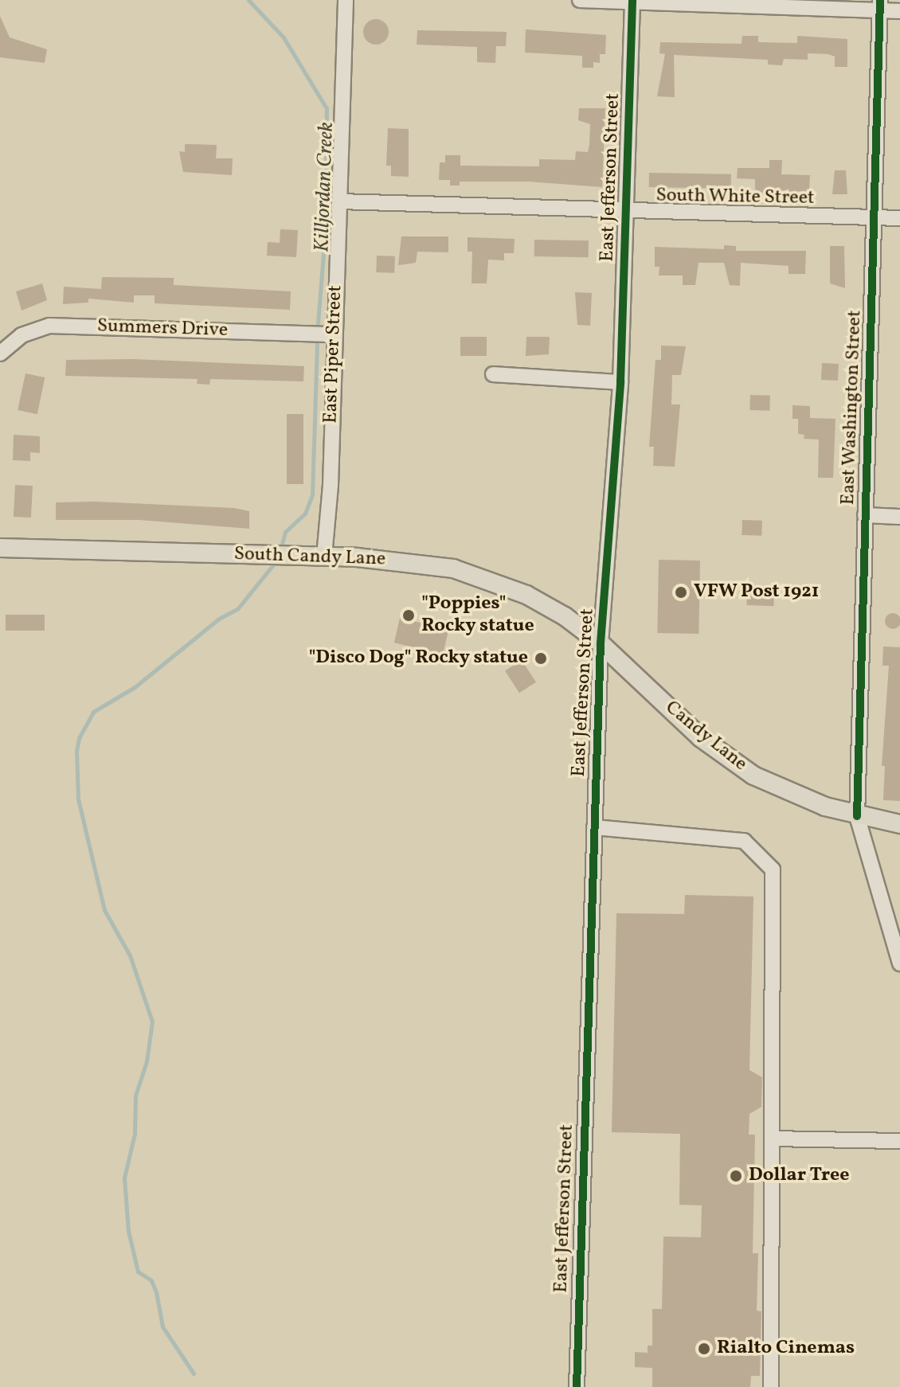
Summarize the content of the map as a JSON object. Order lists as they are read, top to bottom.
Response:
{
  "streets": {
    "main road": ["South Candy Lane", "Candy Lane"],
    "street": [
      "East Jefferson Street",
      "South White Street",
      "Summers Drive",
      "East Piper Street",
      "East Washington Street"
    ]
  },
  "crossings": [
    ["East Jefferson Street", "South White Street"],
    ["East Jefferson Street", "South Candy Lane"],
    ["East Jefferson Street", "Candy Lane"],
    ["South White Street", "East Piper Street"],
    ["South White Street", "East Washington Street"],
    ["Summers Drive", "East Piper Street"],
    ["East Piper Street", "South Candy Lane"],
    ["East Washington Street", "Candy Lane"],
    ["South Candy Lane", "Candy Lane"]
  ],
  "water": ["Killjordan Creek"],
  "places": [
    "VFW Post 1921",
    "\"Poppies\" Rocky statue",
    "\"Disco Dog\" Rocky statue",
    "Dollar Tree",
    "Rialto Cinemas"
  ]
}
